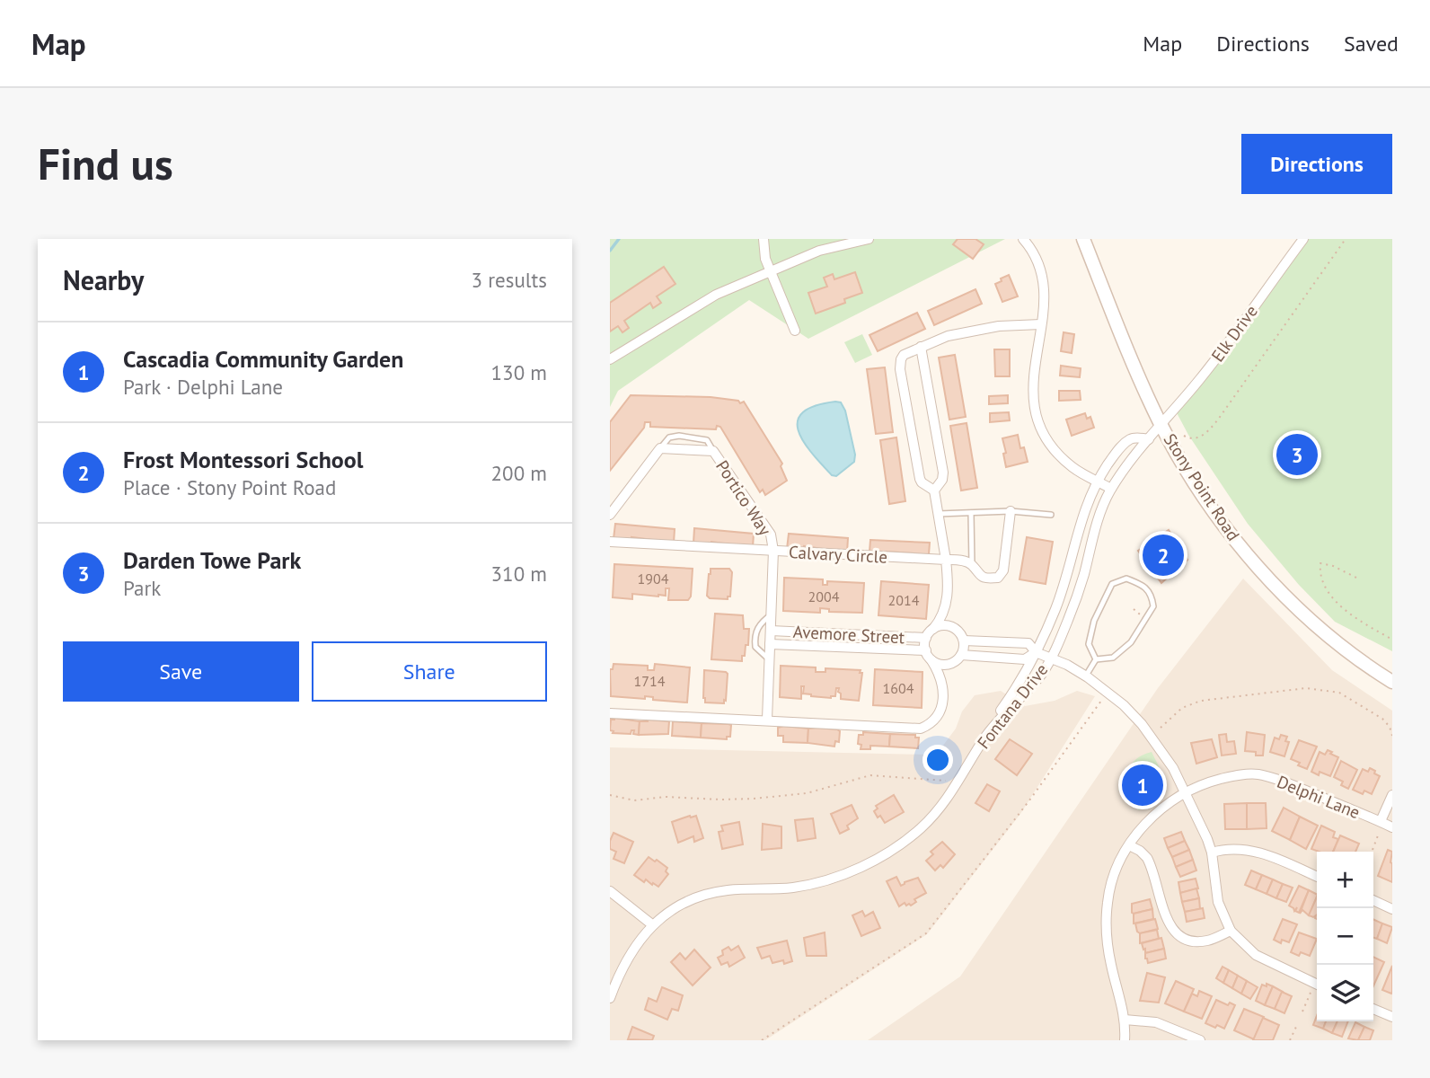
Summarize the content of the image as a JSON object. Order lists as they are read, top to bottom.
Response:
{
  "streets": {
    "main road": ["Stony Point Road"],
    "street": [
      "Elk Drive",
      "Portico Way",
      "Calvary Circle",
      "Avemore Street",
      "Fontana Drive",
      "Delphi Lane"
    ]
  },
  "crossings": [
    ["Elk Drive", "Stony Point Road"],
    ["Elk Drive", "Fontana Drive"],
    ["Portico Way", "Calvary Circle"],
    ["Portico Way", "Avemore Street"]
  ],
  "house_numbers": [
    "1904",
    "2004",
    "2014",
    "1714",
    "1604"
  ],
  "page": {
    "header": "Map",
    "nav": ["Map", "Directions", "Saved"],
    "buttons": [
      "Directions",
      ["Save", "Share"]
    ],
    "title": "Find us",
    "heading": ["Nearby", "3 results"],
    "list": [
      {
        "mark": "1",
        "name": "Cascadia Community Garden",
        "note": "Park · Delphi Lane",
        "value": "130 m"
      },
      {
        "mark": "2",
        "name": "Frost Montessori School",
        "note": "Place · Stony Point Road",
        "value": "200 m"
      },
      {
        "mark": "3",
        "name": "Darden Towe Park",
        "note": "Park",
        "value": "310 m"
      }
    ],
    "pins": ["3", "2", "1"],
    "map_buttons": ["+", "−"]
  }
}
